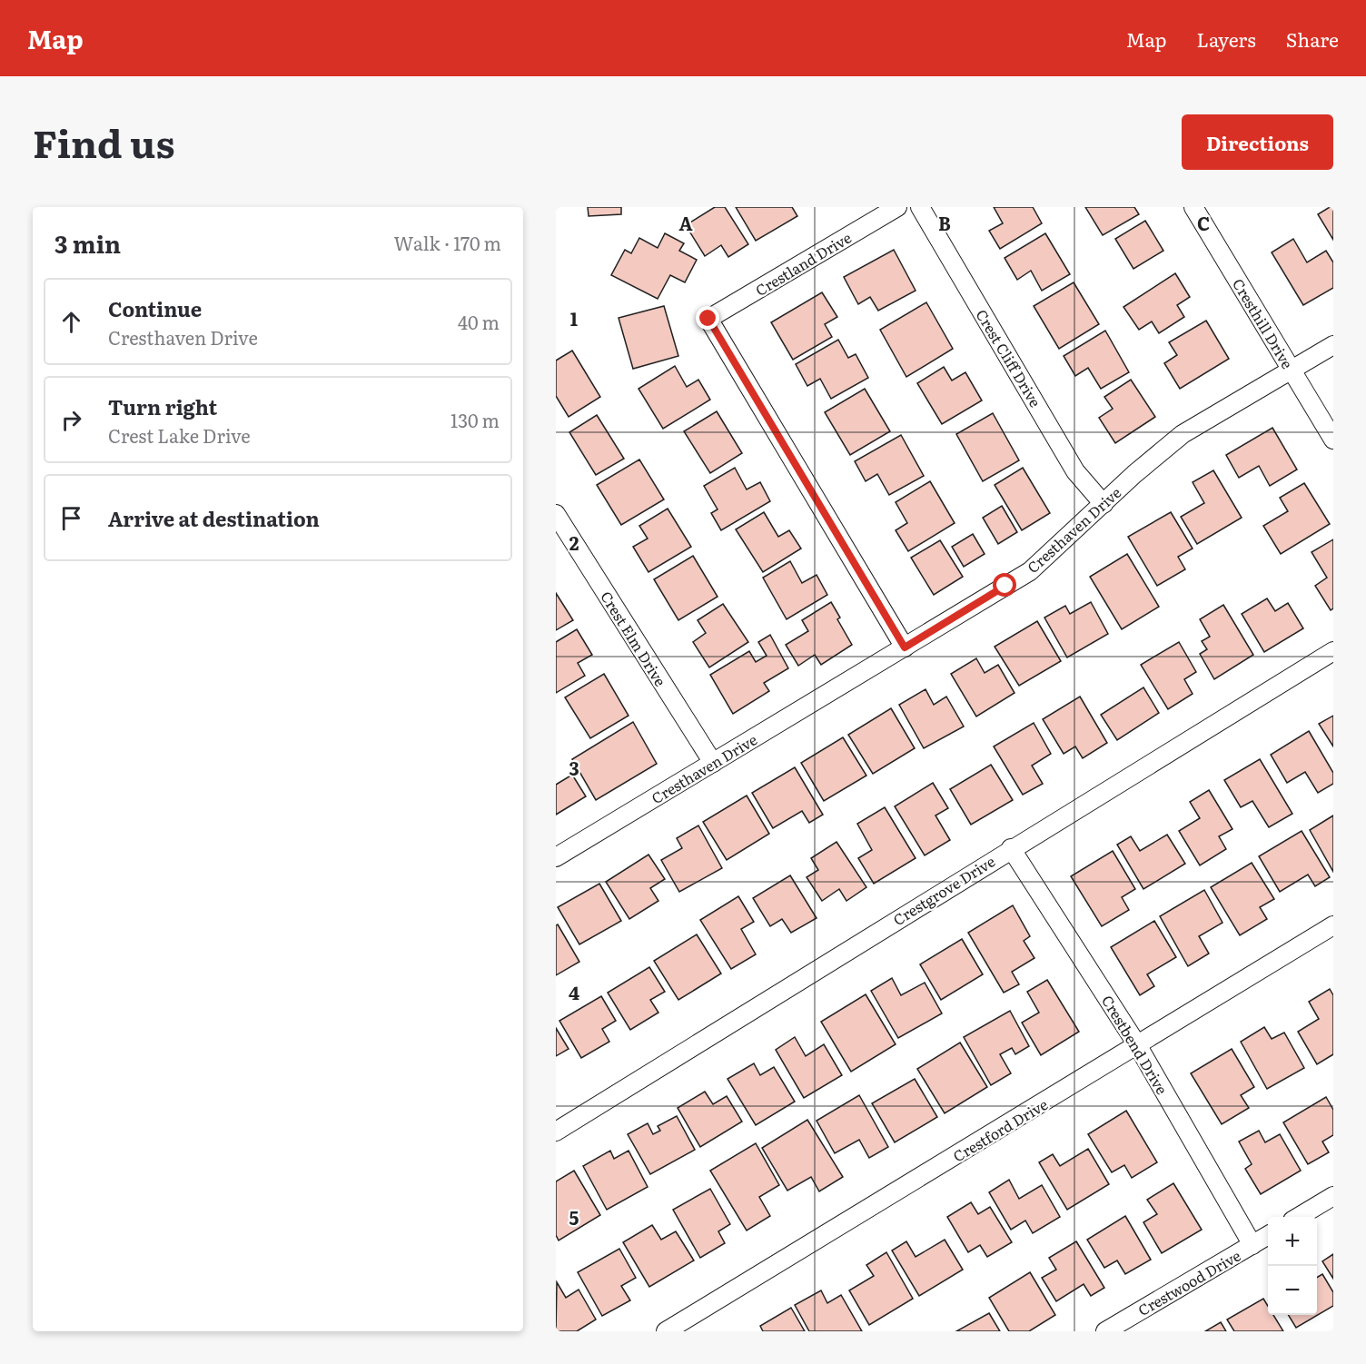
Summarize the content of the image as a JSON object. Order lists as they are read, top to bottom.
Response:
{
  "streets": {
    "street": [
      "Crestland Drive",
      "Cresthill Drive",
      "Crest Cliff Drive",
      "Cresthaven Drive",
      "Crest Elm Drive",
      "Crestgrove Drive",
      "Crestbend Drive",
      "Crestford Drive",
      "Crestwood Drive"
    ]
  },
  "crossings": [
    ["Crestland Drive", "Cresthaven Drive"],
    ["Cresthill Drive", "Cresthaven Drive"],
    ["Crest Cliff Drive", "Cresthaven Drive"],
    ["Cresthaven Drive", "Crest Elm Drive"],
    ["Crestgrove Drive", "Crestbend Drive"],
    ["Crestbend Drive", "Crestford Drive"],
    ["Crestbend Drive", "Crestwood Drive"]
  ],
  "page": {
    "header": "Map",
    "nav": ["Map", "Layers", "Share"],
    "title": "Find us",
    "buttons": "Directions",
    "heading": ["3 min", "Walk · 170 m"],
    "list": [
      ["Continue", "Cresthaven Drive", "40 m"],
      ["Turn right", "Crest Lake Drive", "130 m"],
      "Arrive at destination"
    ],
    "map_buttons": ["+", "−"]
  },
  "grid": {
    "columns": ["A", "B", "C"],
    "rows": [
      "1",
      "2",
      "3",
      "4",
      "5"
    ]
  }
}
